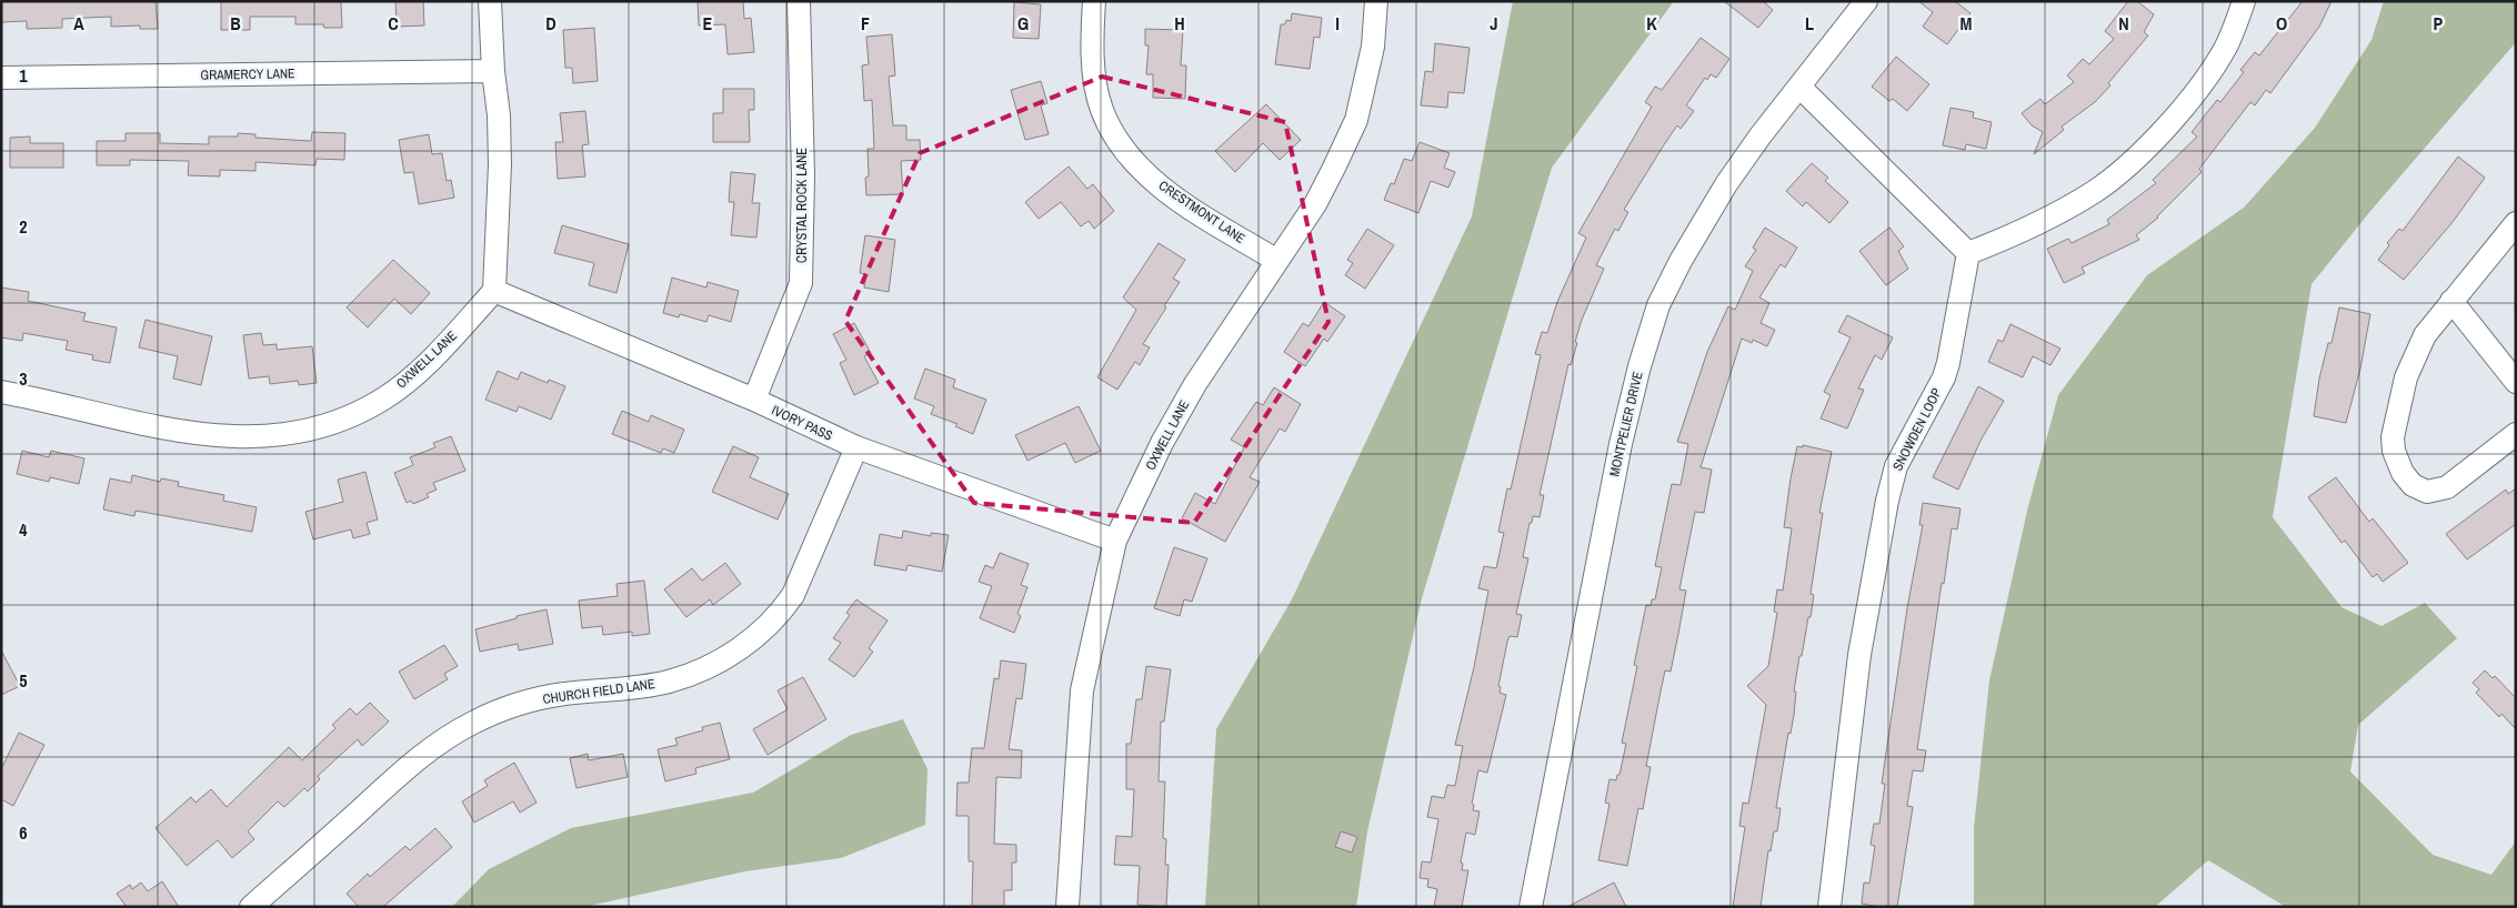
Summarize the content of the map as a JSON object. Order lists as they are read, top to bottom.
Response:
{
  "streets": {
    "street": [
      "GRAMERCY LANE",
      "CRYSTAL ROCK LANE",
      "CRESTMONT LANE",
      "OXWELL LANE",
      "IVORY PASS",
      "MONTPELIER DRIVE",
      "SNOWDEN LOOP",
      "CHURCH FIELD LANE"
    ]
  },
  "crossings": [
    ["CRYSTAL ROCK LANE", "IVORY PASS"],
    ["CRESTMONT LANE", "OXWELL LANE"],
    ["OXWELL LANE", "IVORY PASS"],
    ["IVORY PASS", "CHURCH FIELD LANE"]
  ],
  "grid": {
    "columns": [
      "A",
      "B",
      "C",
      "D",
      "E",
      "F",
      "G",
      "H",
      "I",
      "J",
      "K",
      "L",
      "M",
      "N",
      "O",
      "P"
    ],
    "rows": [
      "1",
      "2",
      "3",
      "4",
      "5",
      "6"
    ]
  }
}
